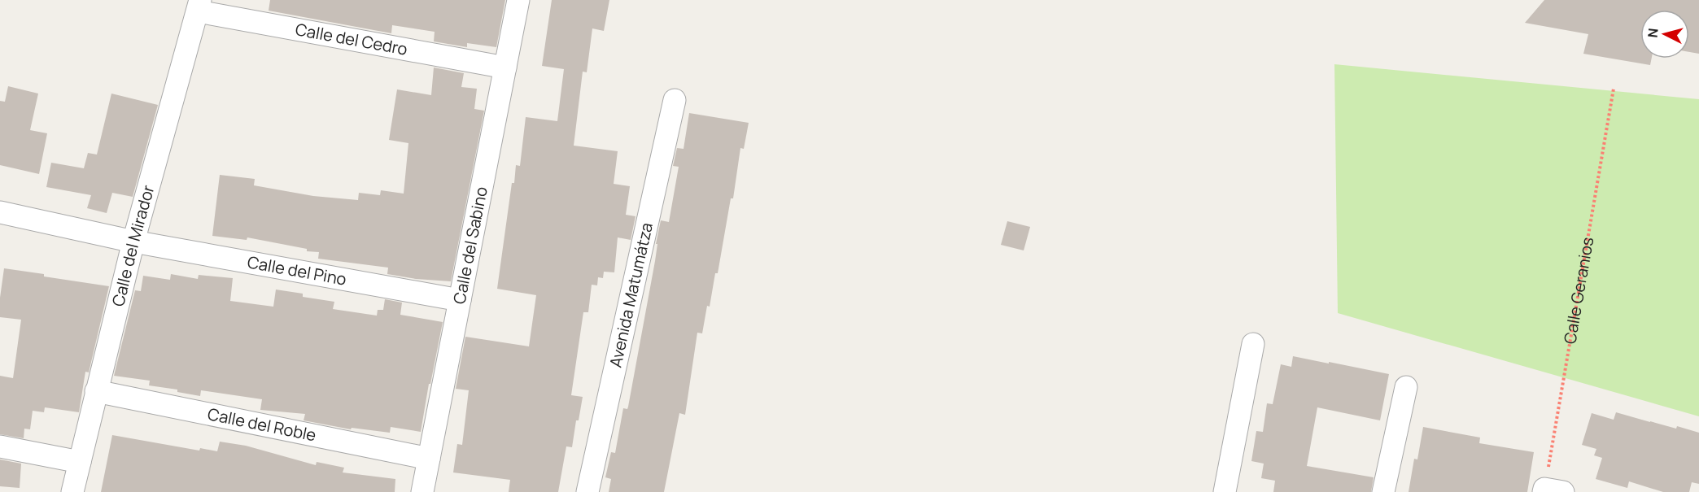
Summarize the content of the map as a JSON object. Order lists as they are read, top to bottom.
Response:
{
  "streets": {
    "street": [
      "Calle del Cedro",
      "Calle del Mirador",
      "Calle del Sabino",
      "Calle del Pino",
      "Avenida Matumátza",
      "Calle del Roble"
    ],
    "path": ["Calle Geranios"]
  },
  "crossings": [
    ["Calle del Cedro", "Calle del Mirador"],
    ["Calle del Cedro", "Calle del Sabino"],
    ["Calle del Mirador", "Calle del Pino"],
    ["Calle del Mirador", "Calle del Roble"],
    ["Calle del Sabino", "Calle del Pino"],
    ["Calle del Sabino", "Calle del Roble"]
  ],
  "north": "left"
}
